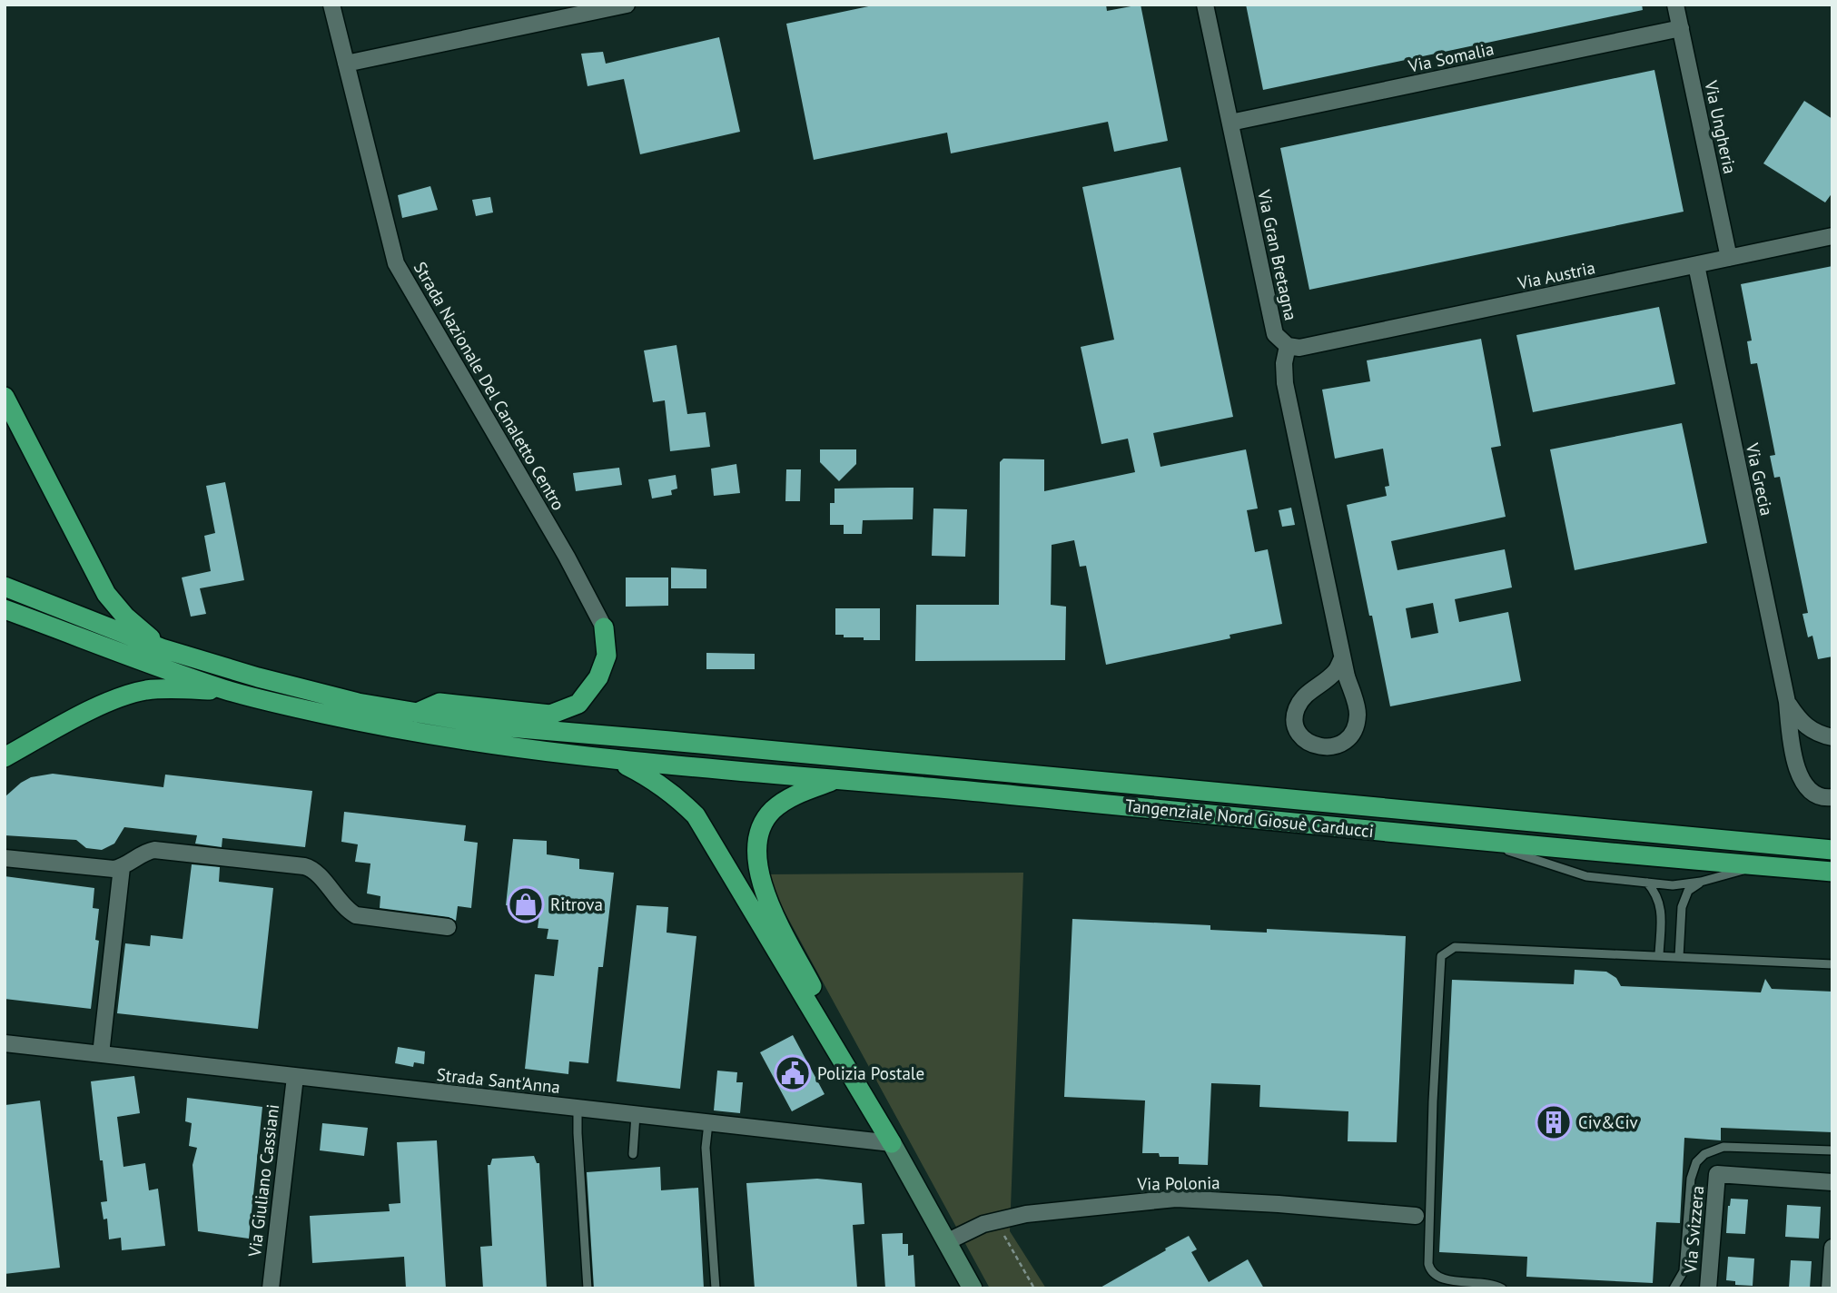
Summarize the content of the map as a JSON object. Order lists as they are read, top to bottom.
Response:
{
  "streets": {
    "highway": ["Tangenziale Nord Giosuè Carducci"],
    "street": [
      "Via Somalia",
      "Via Ungheria",
      "Via Gran Bretagna",
      "Via Austria",
      "Strada Nazionale Del Canaletto Centro",
      "Via Grecia",
      "Strada Sant'Anna",
      "Via Giuliano Cassiani",
      "Via Polonia",
      "Via Svizzera"
    ]
  },
  "crossings": [
    ["Via Somalia", "Via Ungheria"],
    ["Via Somalia", "Via Gran Bretagna"],
    ["Via Ungheria", "Via Austria"],
    ["Via Gran Bretagna", "Via Austria"],
    ["Via Austria", "Via Grecia"],
    ["Strada Sant'Anna", "Via Giuliano Cassiani"]
  ],
  "places": {
    "shop": ["Ritrova"],
    "public building": ["Polizia Postale"],
    "building": ["Civ&Civ"]
  }
}
